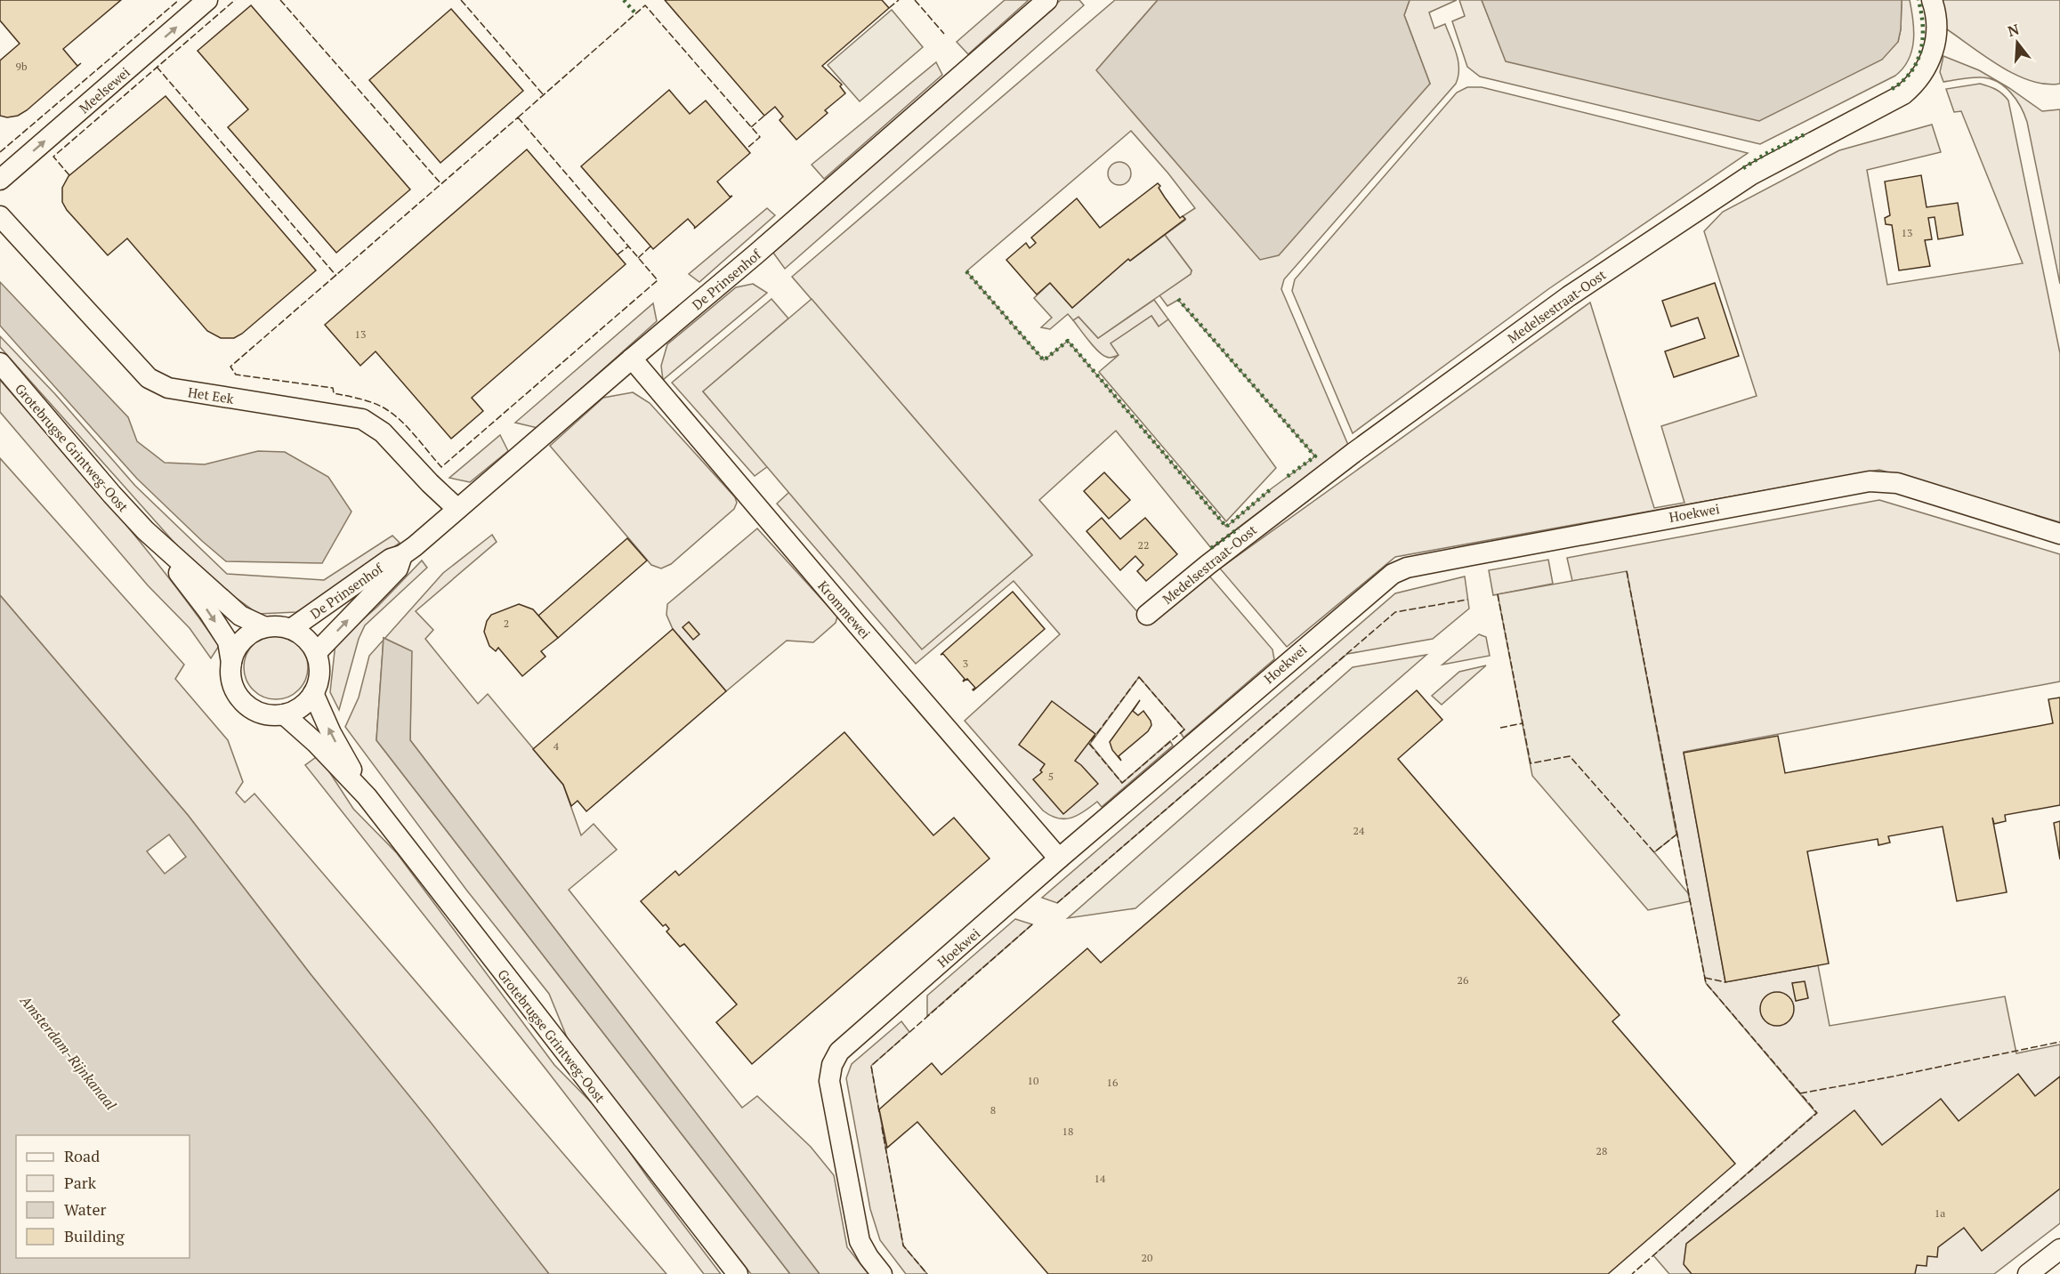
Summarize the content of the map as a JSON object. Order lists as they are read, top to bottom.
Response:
{
  "streets": {
    "street": [
      "Meelsewei",
      "De Prinsenhof",
      "Medelsestraat-Oost",
      "Het Eek",
      "Grotebrugse Grintweg-Oost",
      "Hoekwei",
      "Krommewei"
    ]
  },
  "crossings": [
    ["De Prinsenhof", "Het Eek"],
    ["De Prinsenhof", "Grotebrugse Grintweg-Oost"],
    ["De Prinsenhof", "Krommewei"],
    ["Hoekwei", "Krommewei"]
  ],
  "one_way": ["Meelsewei"],
  "water": ["Amsterdam-Rijnkanaal"],
  "house_numbers": [
    "9b",
    "13",
    "13",
    "22",
    "2",
    "3",
    "4",
    "5",
    "24",
    "26",
    "10",
    "16",
    "8",
    "18",
    "28",
    "14",
    "1a",
    "20"
  ],
  "legend": [
    "Road",
    "Park",
    "Water",
    "Building"
  ],
  "north": "top"
}
